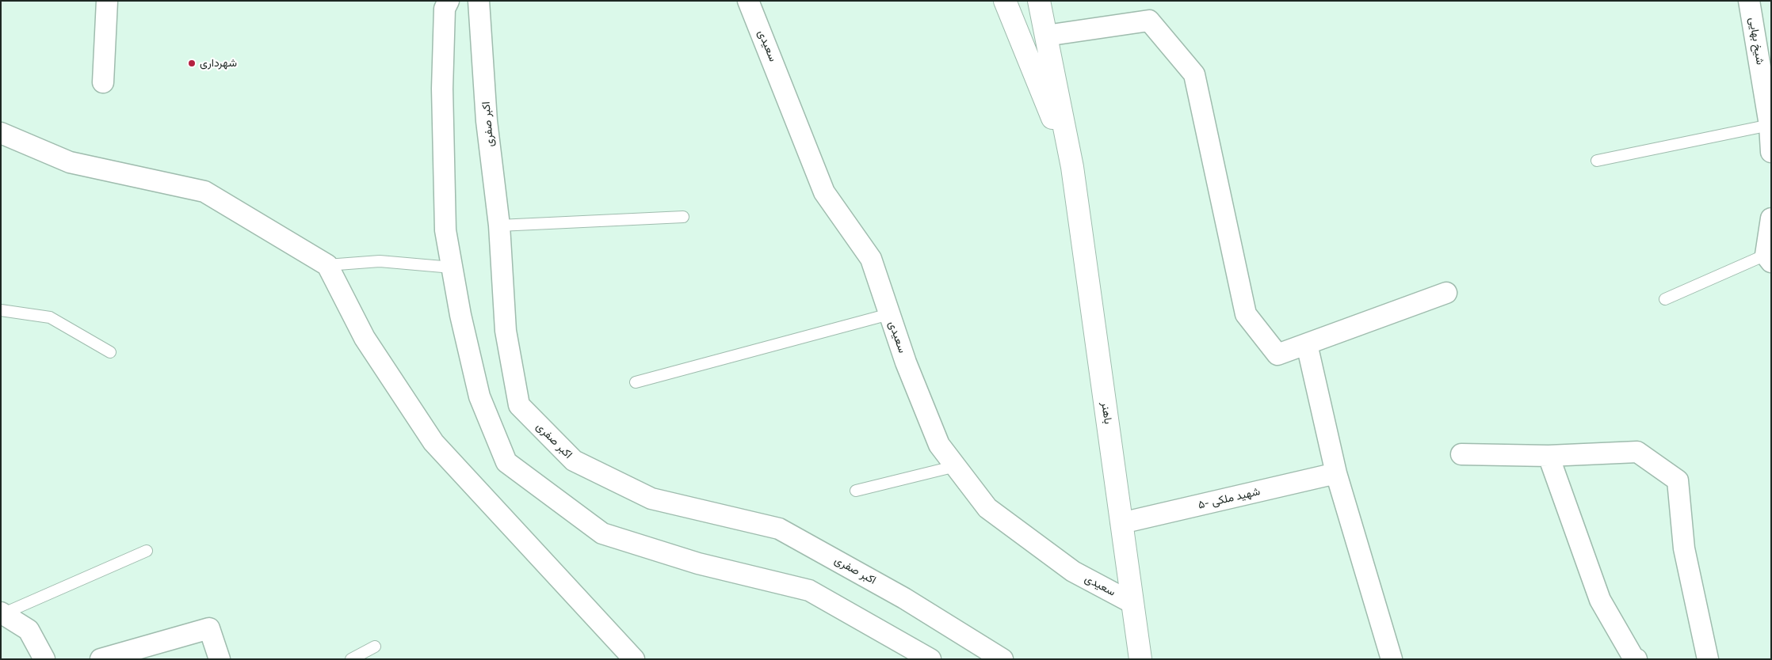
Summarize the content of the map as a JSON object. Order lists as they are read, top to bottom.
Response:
{
  "streets": {
    "street": [
      "شیخ بهایی",
      "سعیدی",
      "اکبر صفری",
      "باهنر",
      "۵- شهید ملکی"
    ]
  },
  "crossings": [
    ["سعیدی", "باهنر"],
    ["باهنر", "۵- شهید ملکی"]
  ],
  "places": ["شهرداری"]
}
